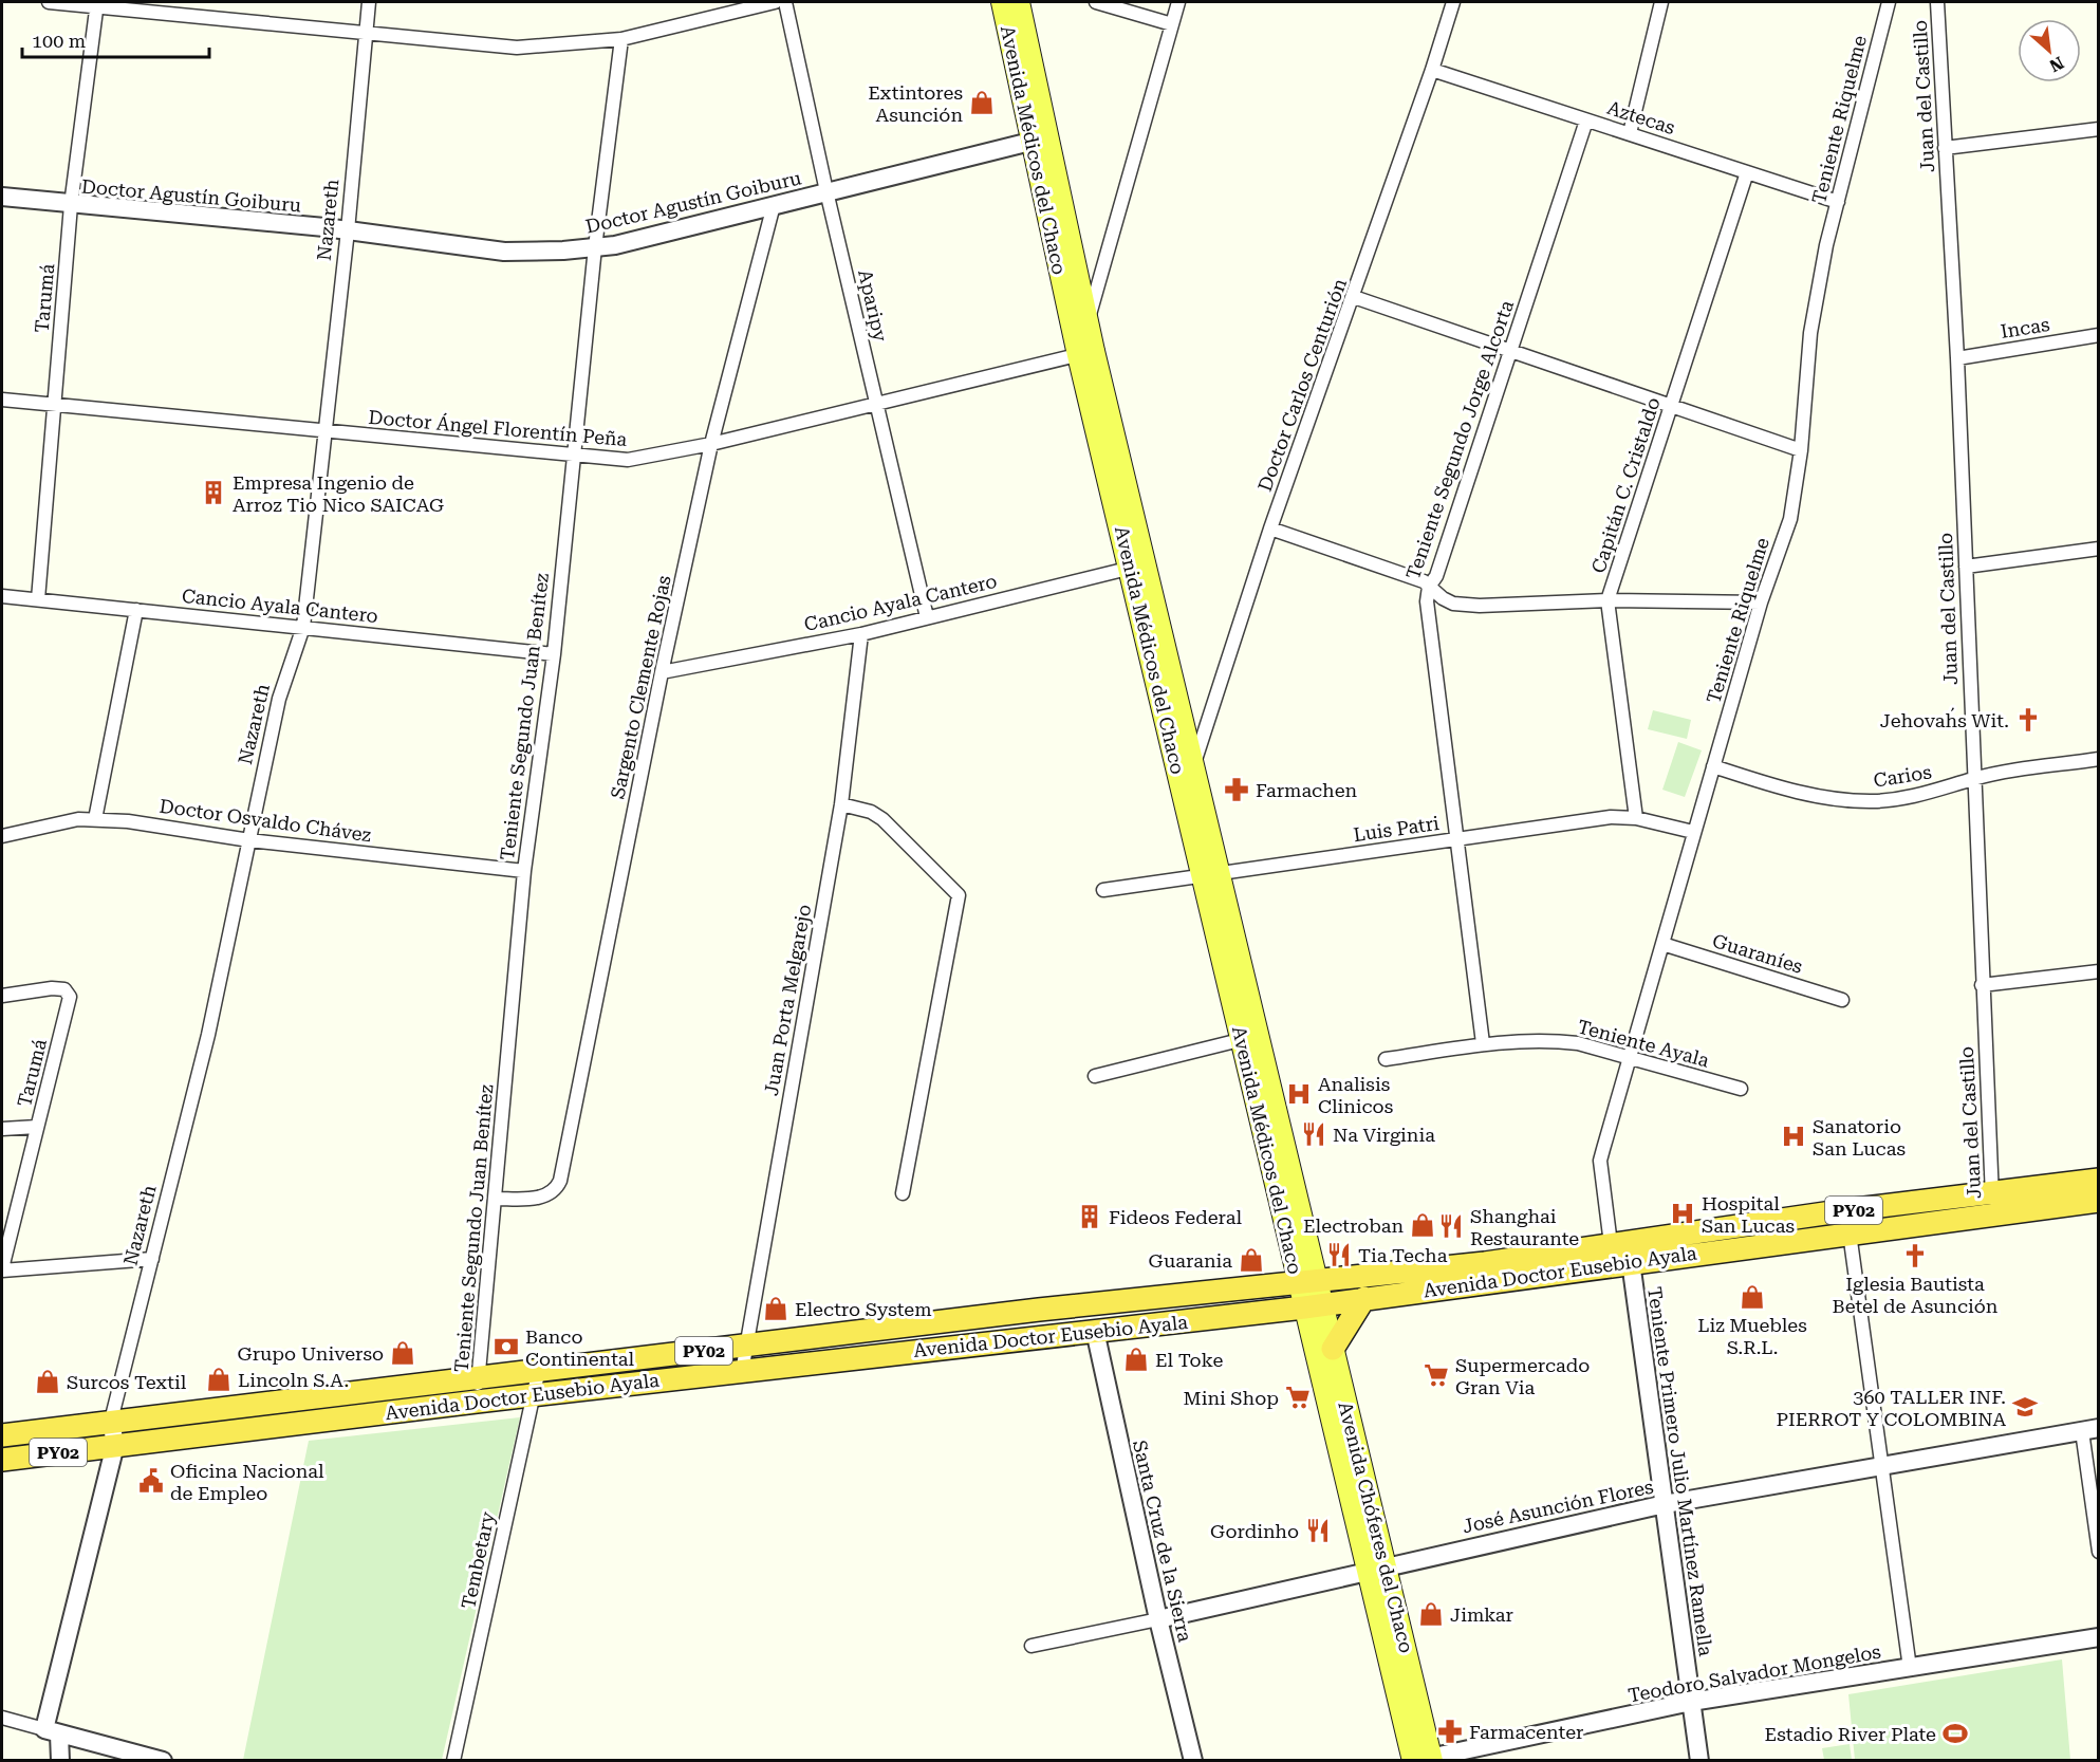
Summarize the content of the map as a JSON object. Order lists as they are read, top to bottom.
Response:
{
  "streets": {
    "highway": ["PY02", "Avenida Doctor Eusebio Ayala"],
    "main road": ["Avenida Médicos del Chaco", "Avenida Chóferes del Chaco"],
    "street": [
      "Juan del Castillo",
      "Aztecas",
      "Teniente Riquelme",
      "Doctor Agustín Goiburu",
      "Nazareth",
      "Tarumá",
      "Aparipy",
      "Incas",
      "Doctor Carlos Centurión",
      "Doctor Ángel Florentín Peña",
      "Teniente Segundo Jorge Alcorta",
      "Capitán C. Cristaldo",
      "Cancio Ayala Cantero",
      "Sargento Clemente Rojas",
      "Teniente Segundo Juan Benítez",
      "Carios",
      "Doctor Osvaldo Chávez",
      "Luis Patri",
      "Guaraníes",
      "Juan Porta Melgarejo",
      "Teniente Ayala",
      "Teniente Primero Julio Martínez Ramella",
      "José Asunción Flores",
      "Santa Cruz de la Sierra",
      "Tembetary",
      "Teodoro Salvador Mongelos"
    ]
  },
  "crossings": [
    ["Juan del Castillo", "Incas"],
    ["Juan del Castillo", "Carios"],
    ["Juan del Castillo", "Avenida Doctor Eusebio Ayala"],
    ["Aztecas", "Teniente Riquelme"],
    ["Aztecas", "Doctor Carlos Centurión"],
    ["Aztecas", "Teniente Segundo Jorge Alcorta"],
    ["Aztecas", "Capitán C. Cristaldo"],
    ["Teniente Riquelme", "Carios"],
    ["Teniente Riquelme", "Luis Patri"],
    ["Teniente Riquelme", "Guaraníes"],
    ["Teniente Riquelme", "Teniente Ayala"],
    ["Teniente Riquelme", "Avenida Doctor Eusebio Ayala"],
    ["Avenida Médicos del Chaco", "Doctor Agustín Goiburu"],
    ["Avenida Médicos del Chaco", "Doctor Carlos Centurión"],
    ["Avenida Médicos del Chaco", "Doctor Ángel Florentín Peña"],
    ["Avenida Médicos del Chaco", "Cancio Ayala Cantero"],
    ["Avenida Médicos del Chaco", "Luis Patri"],
    ["Avenida Médicos del Chaco", "Avenida Doctor Eusebio Ayala"],
    ["Avenida Médicos del Chaco", "Avenida Chóferes del Chaco"],
    ["Doctor Agustín Goiburu", "Nazareth"],
    ["Doctor Agustín Goiburu", "Tarumá"],
    ["Doctor Agustín Goiburu", "Aparipy"],
    ["Doctor Agustín Goiburu", "Sargento Clemente Rojas"],
    ["Doctor Agustín Goiburu", "Teniente Segundo Juan Benítez"],
    ["Nazareth", "Doctor Ángel Florentín Peña"],
    ["Nazareth", "Cancio Ayala Cantero"],
    ["Nazareth", "Doctor Osvaldo Chávez"],
    ["Nazareth", "Avenida Doctor Eusebio Ayala"],
    ["Tarumá", "Doctor Ángel Florentín Peña"],
    ["Tarumá", "Cancio Ayala Cantero"],
    ["Aparipy", "Doctor Ángel Florentín Peña"],
    ["Aparipy", "Cancio Ayala Cantero"],
    ["Doctor Ángel Florentín Peña", "Sargento Clemente Rojas"],
    ["Doctor Ángel Florentín Peña", "Teniente Segundo Juan Benítez"],
    ["Teniente Segundo Jorge Alcorta", "Luis Patri"],
    ["Teniente Segundo Jorge Alcorta", "Teniente Ayala"],
    ["Capitán C. Cristaldo", "Luis Patri"],
    ["Cancio Ayala Cantero", "Sargento Clemente Rojas"],
    ["Cancio Ayala Cantero", "Teniente Segundo Juan Benítez"],
    ["Cancio Ayala Cantero", "Juan Porta Melgarejo"],
    ["Sargento Clemente Rojas", "Teniente Segundo Juan Benítez"],
    ["Teniente Segundo Juan Benítez", "Doctor Osvaldo Chávez"],
    ["Teniente Segundo Juan Benítez", "Avenida Doctor Eusebio Ayala"],
    ["Juan Porta Melgarejo", "Avenida Doctor Eusebio Ayala"],
    ["Avenida Doctor Eusebio Ayala", "Teniente Primero Julio Martínez Ramella"],
    ["Avenida Doctor Eusebio Ayala", "Avenida Chóferes del Chaco"],
    ["Avenida Doctor Eusebio Ayala", "Santa Cruz de la Sierra"],
    ["Avenida Doctor Eusebio Ayala", "Tembetary"],
    ["Teniente Primero Julio Martínez Ramella", "José Asunción Flores"],
    ["Teniente Primero Julio Martínez Ramella", "Teodoro Salvador Mongelos"],
    ["José Asunción Flores", "Avenida Chóferes del Chaco"],
    ["José Asunción Flores", "Santa Cruz de la Sierra"],
    ["Avenida Chóferes del Chaco", "Teodoro Salvador Mongelos"]
  ],
  "places": {
    "shop": [
      "Extintores Asunción",
      "Electroban",
      "Guarania",
      "Liz Muebles S.R.L.",
      "Electro System",
      "Grupo Universo",
      "El Toke",
      "Lincoln S.A.",
      "Surcos Textil",
      "Jimkar"
    ],
    "building": ["Empresa Ingenio de Arroz Tio Nico SAICAG", "Fideos Federal"],
    "church": ["Jehovah´s Wit.", "Iglesia Bautista Betel de Asunción"],
    "pharmacy": ["Farmachen", "Farmacenter"],
    "hospital": ["Analisis Clinicos", "Sanatorio San Lucas", "Hospital San Lucas"],
    "restaurant": [
      "Na Virginia",
      "Shanghai Restaurante",
      "Tia Techa",
      "Gordinho"
    ],
    "bank": ["Banco Continental"],
    "supermarket": ["Supermercado Gran Via", "Mini Shop"],
    "school or university": ["360 TALLER INF. PIERROT Y COLOMBINA"],
    "public building": ["Oficina Nacional de Empleo"],
    "sports": ["Estadio River Plate"]
  },
  "scale_bar": "100 m",
  "north": "bottom right"
}
